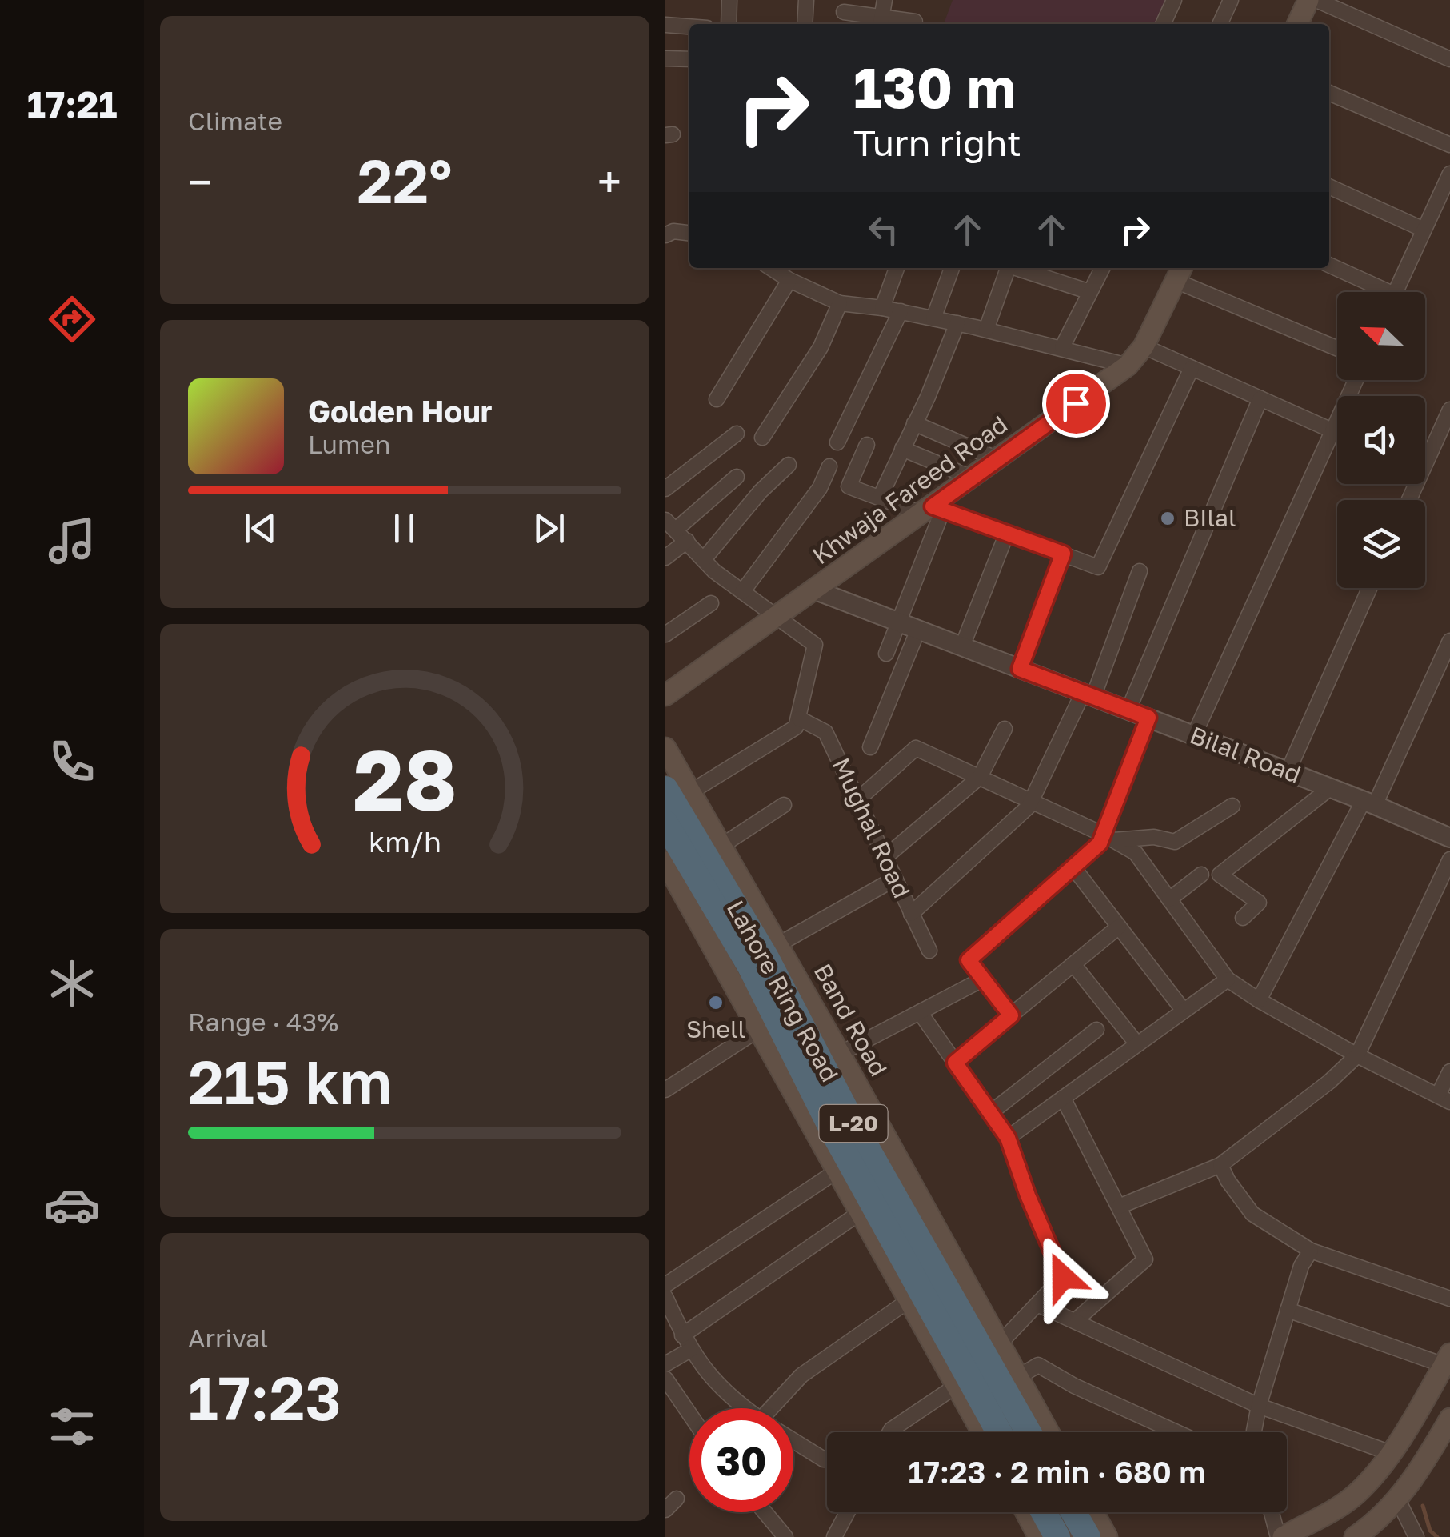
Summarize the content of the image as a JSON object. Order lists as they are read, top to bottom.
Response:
{
  "streets": {
    "highway": ["Lahore Ring Road", "L-20"],
    "main road": ["Khwaja Fareed Road", "Band Road"],
    "street": ["Bilal Road", "Mughal Road"]
  },
  "crossings": [
    ["Khwaja Fareed Road", "Bilal Road"],
    ["Lahore Ring Road", "Band Road"]
  ],
  "places": ["BIlal", "Shell"],
  "north": "top left",
  "page": {
    "tabs": "17:21",
    "tile": [
      "Climate",
      ["Range · 43%", "215 km"],
      ["Arrival", "17:23"]
    ],
    "turn": ["130 m", "Turn right"],
    "heat": ["−", "22°", "+"],
    "song": ["Golden Hour", "Lumen"],
    "limit": "30",
    "trip": "17:23 · 2 min · 680 m",
    "gauge": ["28", "km/h"]
  }
}
